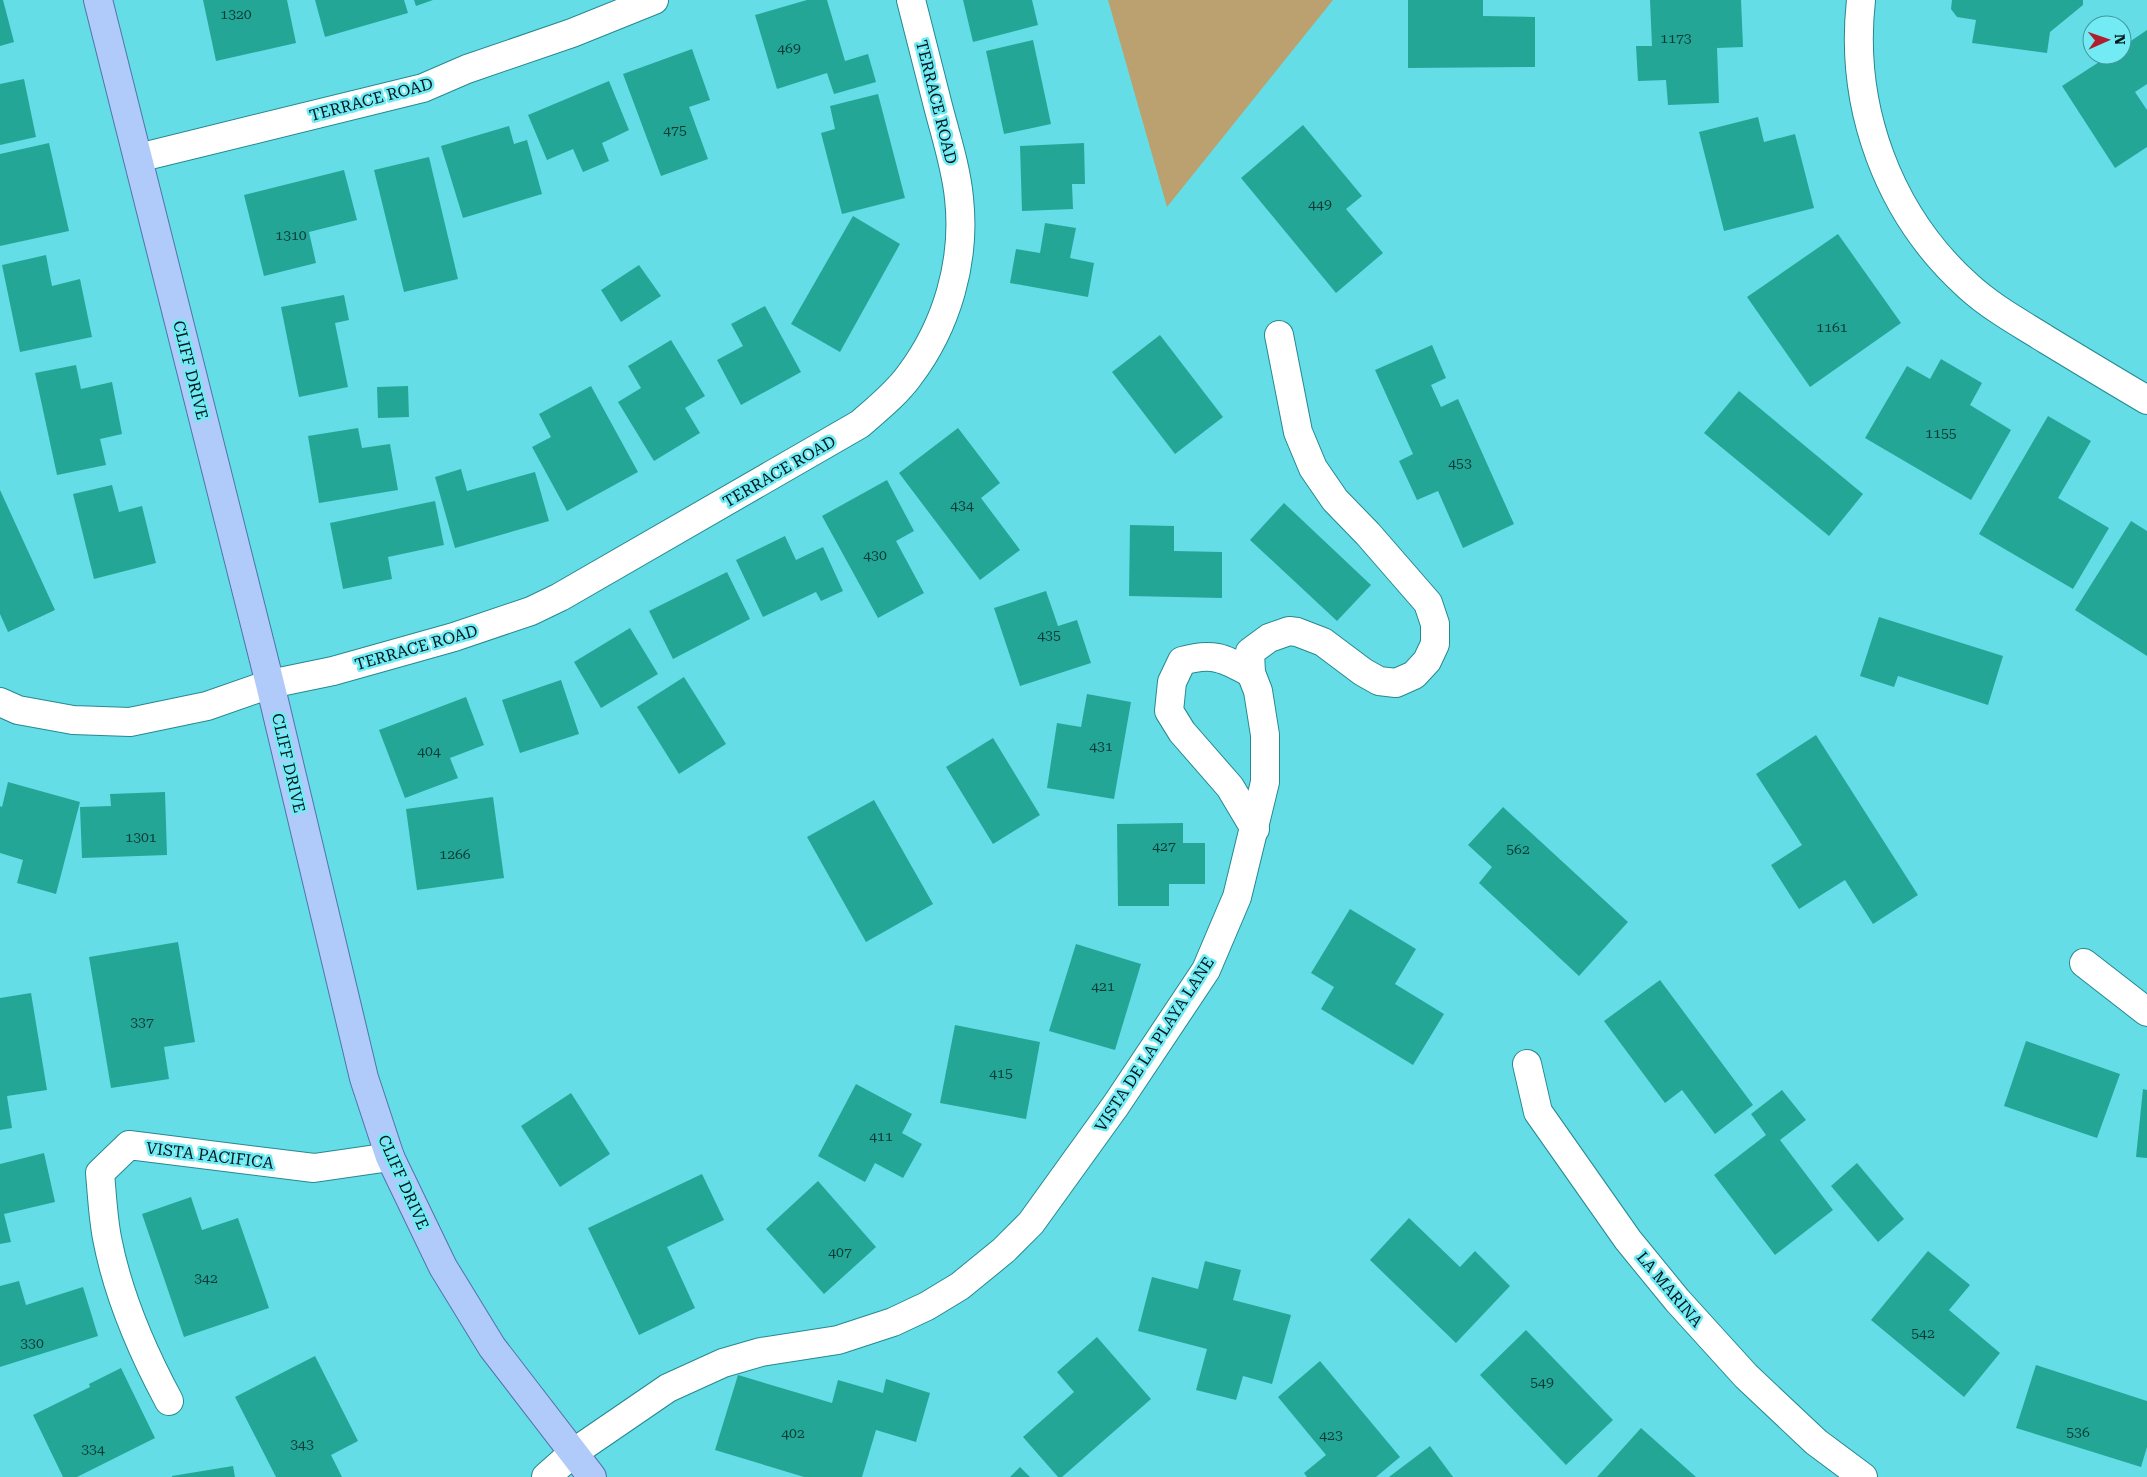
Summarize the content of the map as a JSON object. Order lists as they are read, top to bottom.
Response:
{
  "streets": {
    "main road": ["CLIFF DRIVE"],
    "street": [
      "TERRACE ROAD",
      "VISTA DE LA PLAYA LANE",
      "VISTA PACIFICA",
      "LA MARINA"
    ]
  },
  "crossings": [
    ["TERRACE ROAD", "CLIFF DRIVE"],
    ["CLIFF DRIVE", "VISTA DE LA PLAYA LANE"],
    ["CLIFF DRIVE", "VISTA PACIFICA"]
  ],
  "house_numbers": [
    "1320",
    "1173",
    "469",
    "475",
    "449",
    "1310",
    "1161",
    "1155",
    "453",
    "434",
    "430",
    "435",
    "431",
    "404",
    "1301",
    "427",
    "562",
    "1266",
    "421",
    "337",
    "415",
    "411",
    "407",
    "342",
    "542",
    "330",
    "549",
    "536",
    "402",
    "423",
    "343",
    "334"
  ],
  "north": "right"
}
